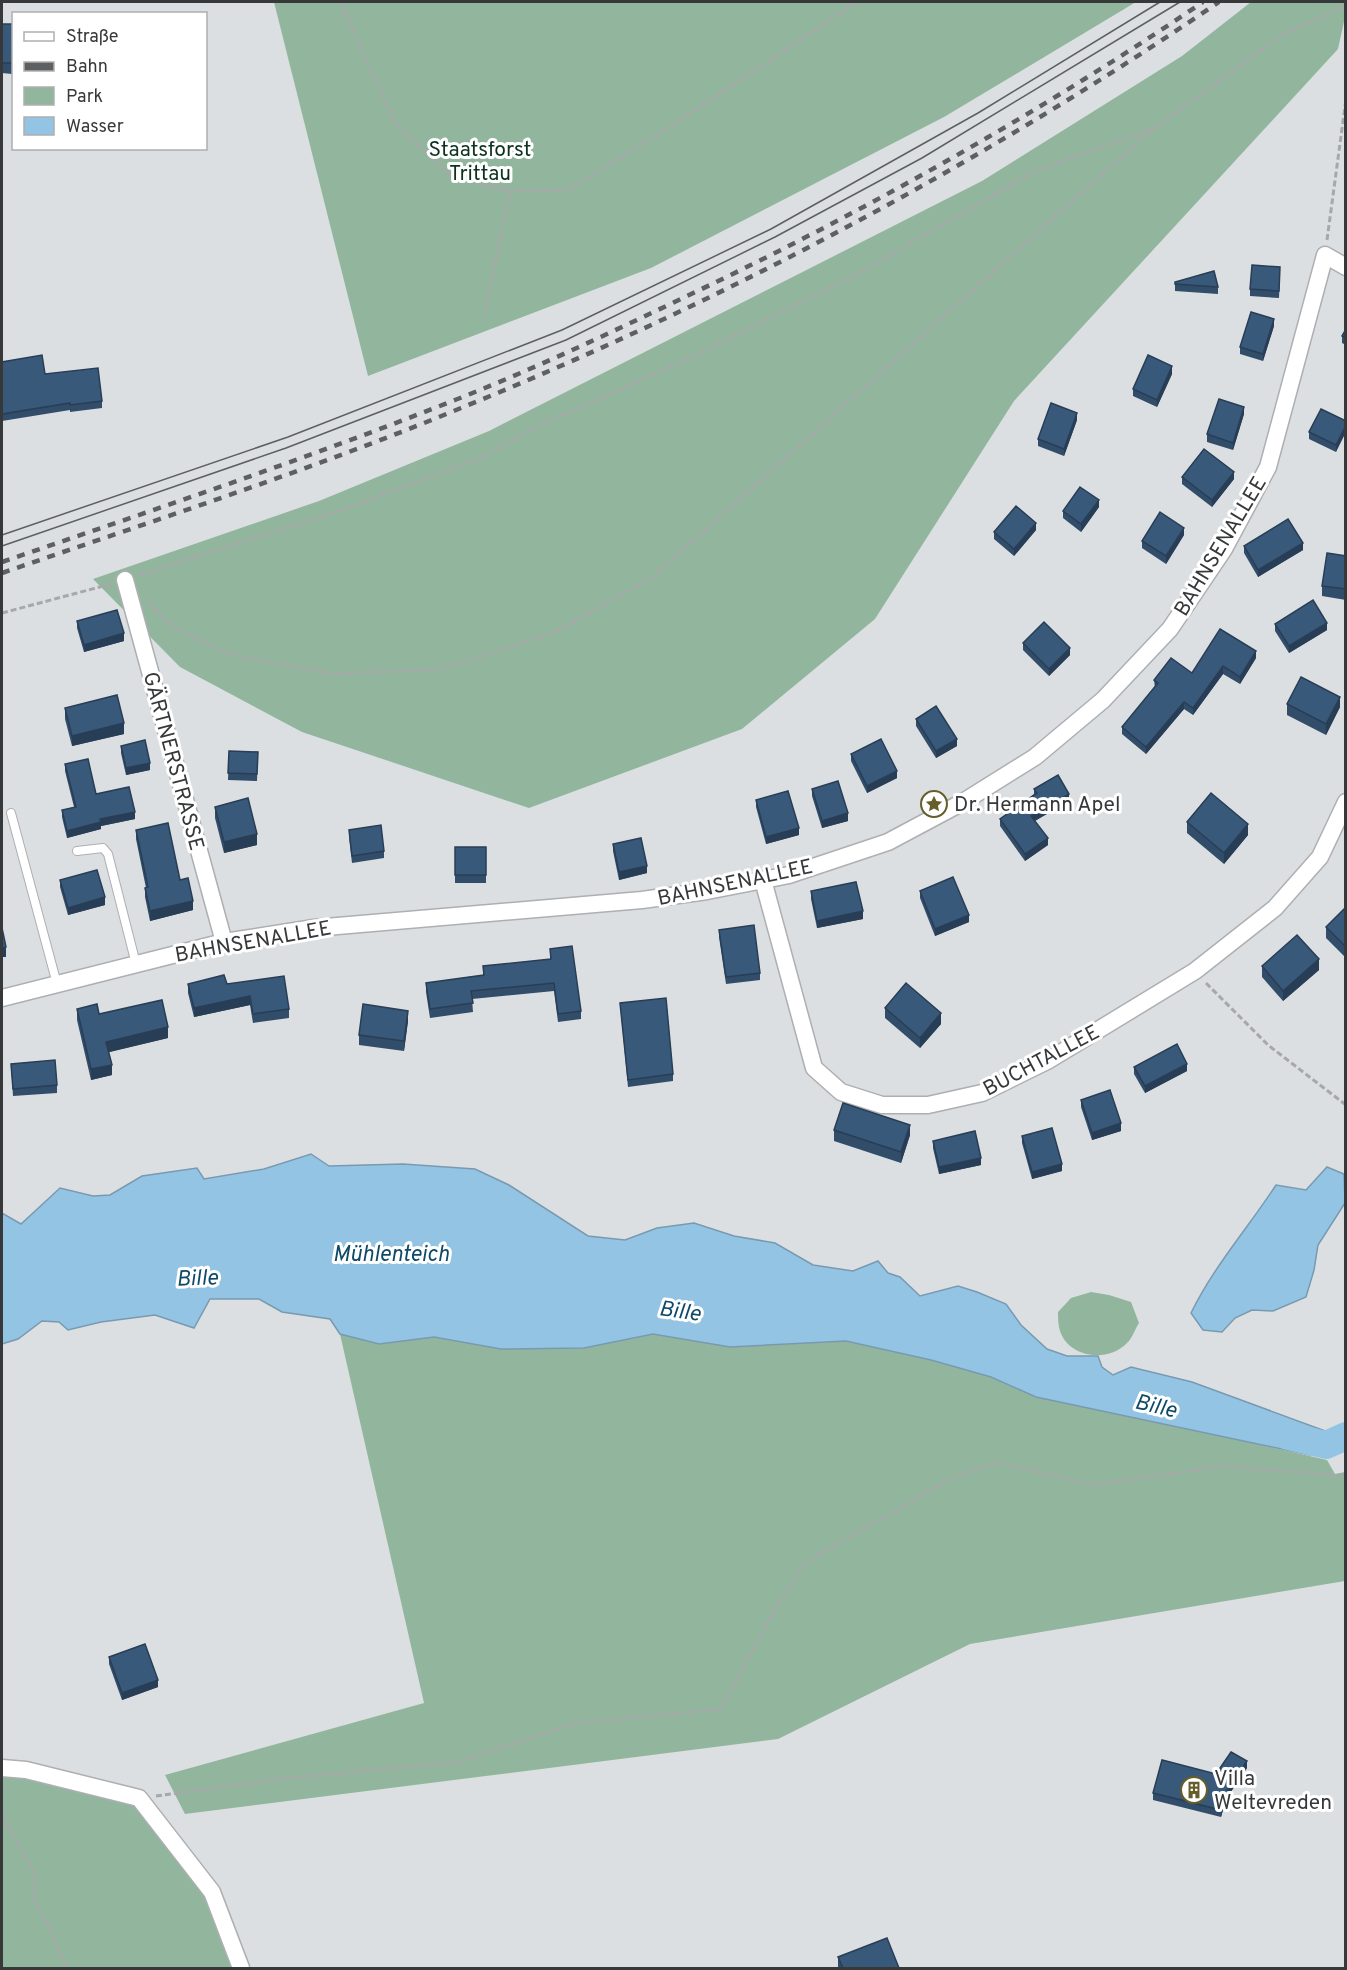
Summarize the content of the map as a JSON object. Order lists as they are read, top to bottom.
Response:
{
  "streets": {
    "street": ["BAHNSENALLEE", "GÄRTNERSTRASSE", "BUCHTALLEE"]
  },
  "crossings": [
    ["BAHNSENALLEE", "GÄRTNERSTRASSE"],
    ["BAHNSENALLEE", "BUCHTALLEE"]
  ],
  "water": ["Mühlenteich", "Bille"],
  "parks": ["Staatsforst Trittau"],
  "places": {
    "place": ["Dr. Hermann Apel"],
    "building": ["Villa Weltevreden"]
  },
  "legend": [
    "Straße",
    "Bahn",
    "Park",
    "Wasser"
  ]
}
